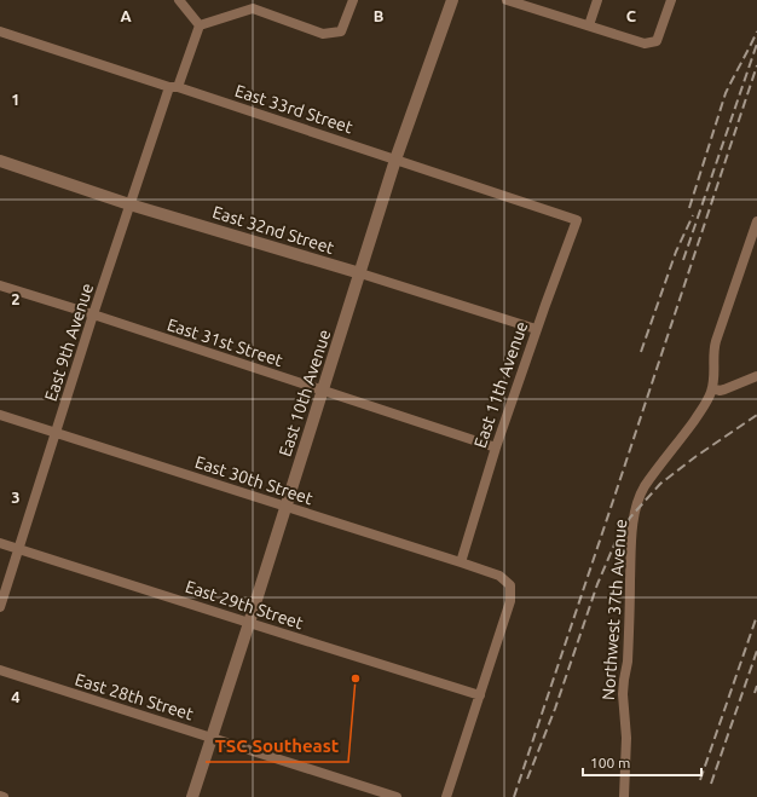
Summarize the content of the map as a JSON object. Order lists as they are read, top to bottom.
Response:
{
  "streets": {
    "street": [
      "East 33rd Street",
      "East 32nd Street",
      "East 9th Avenue",
      "East 31st Street",
      "East 11th Avenue",
      "East 10th Avenue",
      "East 30th Street",
      "East 29th Street",
      "Northwest 37th Avenue",
      "East 28th Street"
    ]
  },
  "crossings": [
    ["East 33rd Street", "East 9th Avenue"],
    ["East 33rd Street", "East 11th Avenue"],
    ["East 33rd Street", "East 10th Avenue"],
    ["East 32nd Street", "East 9th Avenue"],
    ["East 32nd Street", "East 11th Avenue"],
    ["East 32nd Street", "East 10th Avenue"],
    ["East 9th Avenue", "East 31st Street"],
    ["East 9th Avenue", "East 30th Street"],
    ["East 9th Avenue", "East 29th Street"],
    ["East 31st Street", "East 11th Avenue"],
    ["East 31st Street", "East 10th Avenue"],
    ["East 11th Avenue", "East 30th Street"],
    ["East 10th Avenue", "East 30th Street"],
    ["East 10th Avenue", "East 29th Street"],
    ["East 10th Avenue", "East 28th Street"],
    ["East 30th Street", "East 29th Street"]
  ],
  "places": ["TSC Southeast"],
  "scale_bar": "100 m",
  "grid": {
    "columns": ["A", "B", "C"],
    "rows": [
      "1",
      "2",
      "3",
      "4"
    ]
  }
}
